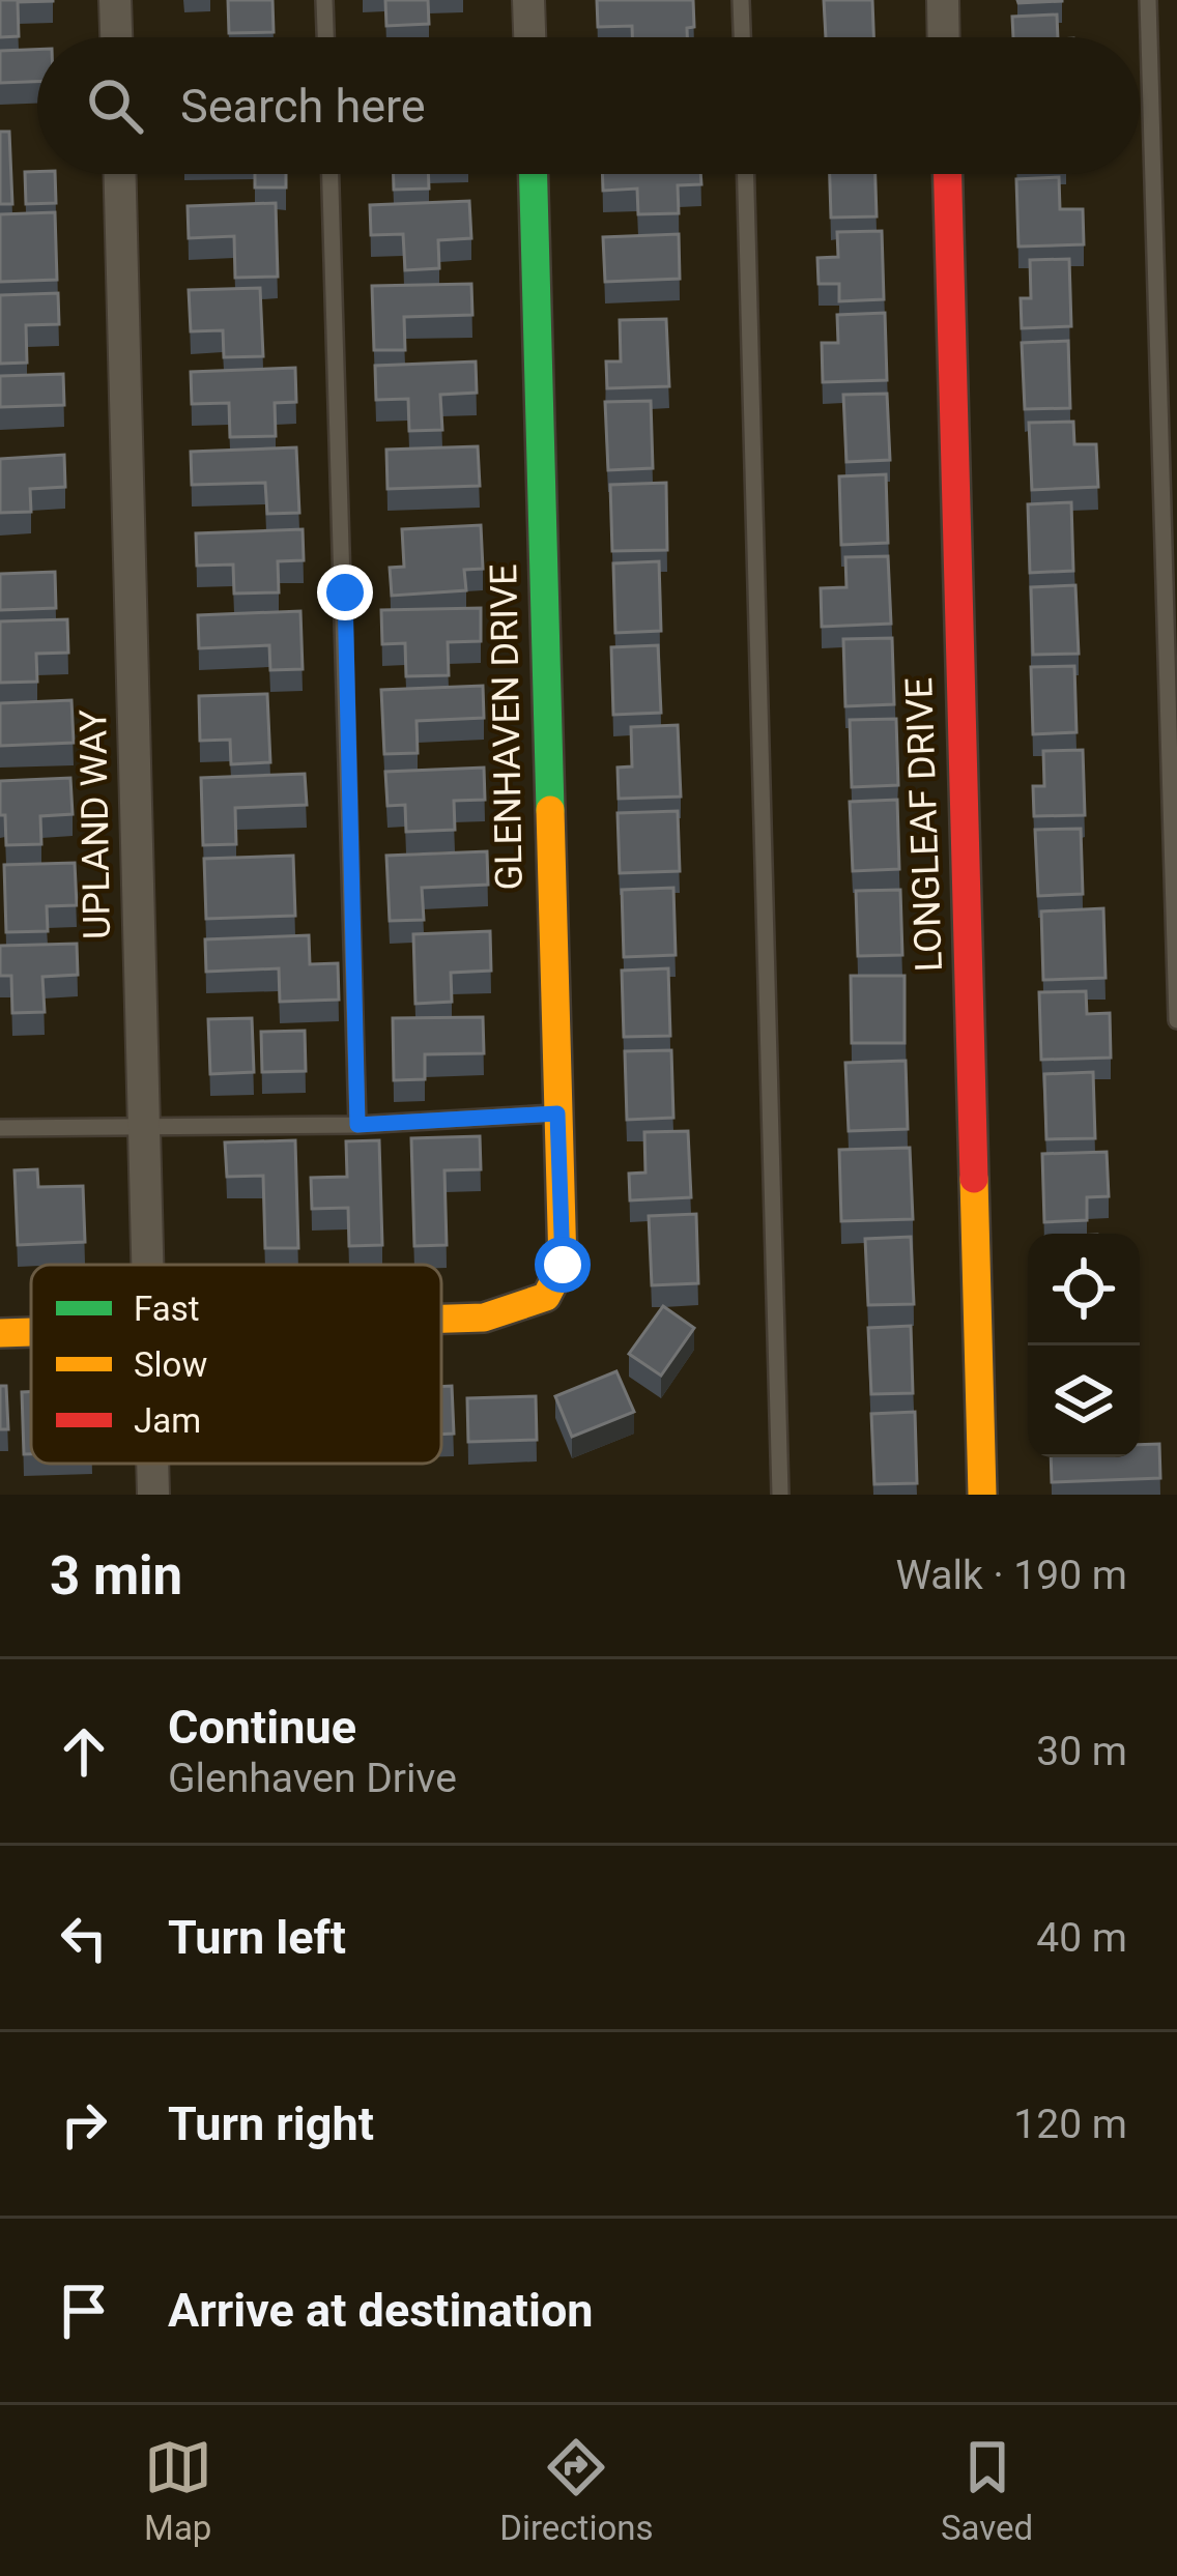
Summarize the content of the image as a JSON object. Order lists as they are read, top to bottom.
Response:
{
  "streets": {
    "street": ["GLENHAVEN DRIVE", "UPLAND WAY", "LONGLEAF DRIVE"]
  },
  "legend": ["Fast", "Slow", "Jam"],
  "page": {
    "search": "Search here",
    "heading": ["3 min", "Walk · 190 m"],
    "list": [
      ["Continue", "Glenhaven Drive", "30 m"],
      ["Turn left", "40 m"],
      ["Turn right", "120 m"],
      "Arrive at destination"
    ],
    "nav": ["Map", "Directions", "Saved"]
  }
}
